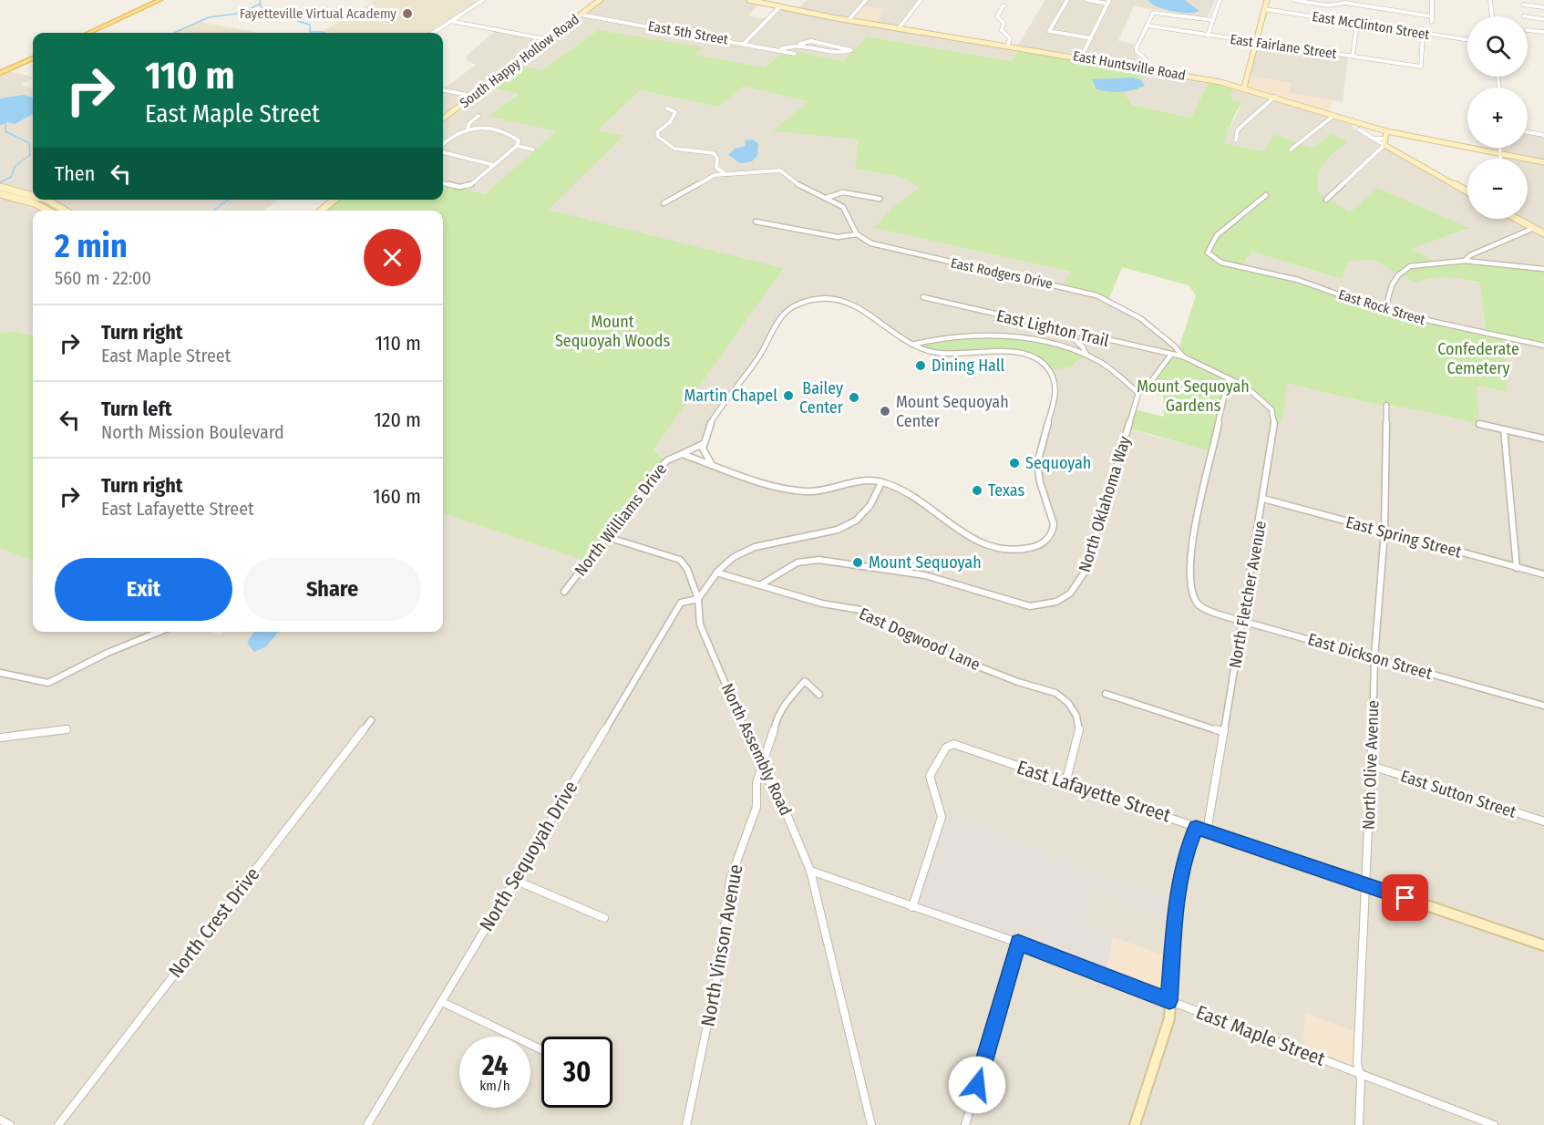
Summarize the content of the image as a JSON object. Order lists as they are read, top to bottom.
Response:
{
  "streets": {
    "main road": ["South Happy Hollow Road", "East Huntsville Road", "East Lafayette Street"],
    "street": [
      "East McClinton Street",
      "East 5th Street",
      "East Fairlane Street",
      "East Rodgers Drive",
      "East Rock Street",
      "East Lighton Trail",
      "North Oklahoma Way",
      "North Williams Drive",
      "East Spring Street",
      "North Fletcher Avenue",
      "East Dogwood Lane",
      "East Dickson Street",
      "North Assembly Road",
      "North Olive Avenue",
      "East Sutton Street",
      "North Sequoyah Drive",
      "North Crest Drive",
      "North Vinson Avenue",
      "East Maple Street"
    ]
  },
  "crossings": [
    ["East McClinton Street", "East Fairlane Street"],
    ["East 5th Street", "South Happy Hollow Road"],
    ["East Rodgers Drive", "East Lighton Trail"],
    ["East Rodgers Drive", "North Fletcher Avenue"],
    ["East Rodgers Drive", "East Dickson Street"],
    ["East Lighton Trail", "North Oklahoma Way"],
    ["North Oklahoma Way", "East Dogwood Lane"],
    ["North Williams Drive", "North Assembly Road"],
    ["East Spring Street", "North Fletcher Avenue"],
    ["East Spring Street", "North Olive Avenue"],
    ["North Fletcher Avenue", "East Dickson Street"],
    ["North Fletcher Avenue", "East Lafayette Street"],
    ["East Dogwood Lane", "East Lafayette Street"],
    ["East Dickson Street", "North Olive Avenue"],
    ["North Assembly Road", "North Sequoyah Drive"],
    ["North Assembly Road", "North Vinson Avenue"],
    ["North Assembly Road", "East Maple Street"],
    ["North Olive Avenue", "East Lafayette Street"],
    ["North Olive Avenue", "East Sutton Street"],
    ["North Olive Avenue", "East Maple Street"],
    ["East Lafayette Street", "East Maple Street"]
  ],
  "parks": ["Mount Sequoyah Woods", "Confederate Cemetery", "Mount Sequoyah Gardens"],
  "places": [
    "Fayetteville Virtual Academy",
    "Dining Hall",
    "Martin Chapel",
    "Bailey Center",
    "Mount Sequoyah Center",
    "Sequoyah",
    "Texas",
    "Mount Sequoyah"
  ],
  "page": {
    "map_buttons": ["+", "−"],
    "turn": ["110 m", "East Maple Street"],
    "then": "Then",
    "heading": ["2 min", "560 m · 22:00"],
    "list": [
      {
        "name": "Turn right",
        "note": "East Maple Street",
        "value": "110 m"
      },
      {
        "name": "Turn left",
        "note": "North Mission Boulevard",
        "value": "120 m"
      },
      {
        "name": "Turn right",
        "note": "East Lafayette Street",
        "value": "160 m"
      }
    ],
    "buttons": ["Exit", "Share"],
    "speed": "24 km/h",
    "limit": "30"
  }
}
